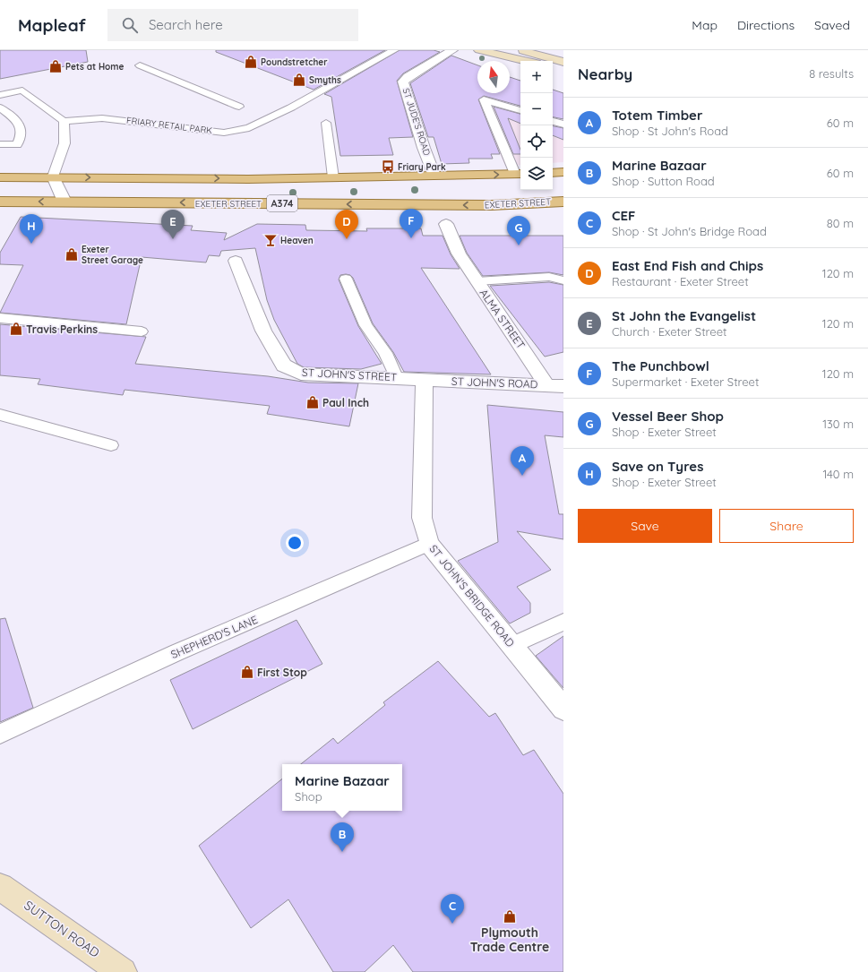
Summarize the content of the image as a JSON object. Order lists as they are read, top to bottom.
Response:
{
  "streets": {
    "main road": ["EXETER STREET", "A374", "SUTTON ROAD"],
    "street": [
      "ST JUDE'S ROAD",
      "ALMA STREET",
      "ST JOHN'S STREET",
      "ST JOHN'S ROAD",
      "ST JOHN'S BRIDGE ROAD"
    ],
    "lane": ["FRIARY RETAIL PARK", "SHEPHERD'S LANE"]
  },
  "crossings": [
    ["ALMA STREET", "ST JOHN'S ROAD"],
    ["ST JOHN'S STREET", "ST JOHN'S ROAD"],
    ["ST JOHN'S STREET", "ST JOHN'S BRIDGE ROAD"],
    ["ST JOHN'S ROAD", "ST JOHN'S BRIDGE ROAD"],
    ["ST JOHN'S BRIDGE ROAD", "SHEPHERD'S LANE"]
  ],
  "places": {
    "shop": [
      "Poundstretcher",
      "Pets at Home",
      "Smyths",
      "Exeter Street Garage",
      "Travis Perkins",
      "Paul Inch",
      "First Stop",
      "Plymouth Trade Centre"
    ],
    "bus stop": ["Friary Park"],
    "bar": ["Heaven"]
  },
  "north": "top",
  "page": {
    "header": "Mapleaf",
    "search": "Search here",
    "nav": ["Map", "Directions", "Saved"],
    "heading": ["Nearby", "8 results"],
    "map_buttons": ["+", "−"],
    "list": [
      {
        "mark": "A",
        "name": "Totem Timber",
        "note": "Shop · St John's Road",
        "value": "60 m"
      },
      {
        "mark": "B",
        "name": "Marine Bazaar",
        "note": "Shop · Sutton Road",
        "value": "60 m"
      },
      {
        "mark": "C",
        "name": "CEF",
        "note": "Shop · St John's Bridge Road",
        "value": "80 m"
      },
      {
        "mark": "D",
        "name": "East End Fish and Chips",
        "note": "Restaurant · Exeter Street",
        "value": "120 m"
      },
      {
        "mark": "E",
        "name": "St John the Evangelist",
        "note": "Church · Exeter Street",
        "value": "120 m"
      },
      {
        "mark": "F",
        "name": "The Punchbowl",
        "note": "Supermarket · Exeter Street",
        "value": "120 m"
      },
      {
        "mark": "G",
        "name": "Vessel Beer Shop",
        "note": "Shop · Exeter Street",
        "value": "130 m"
      },
      {
        "mark": "H",
        "name": "Save on Tyres",
        "note": "Shop · Exeter Street",
        "value": "140 m"
      }
    ],
    "pins": [
      "F",
      "D",
      "E",
      "H",
      "G",
      "A",
      "B",
      "C"
    ],
    "buttons": ["Save", "Share"],
    "popup": ["Marine Bazaar", "Shop"]
  }
}
